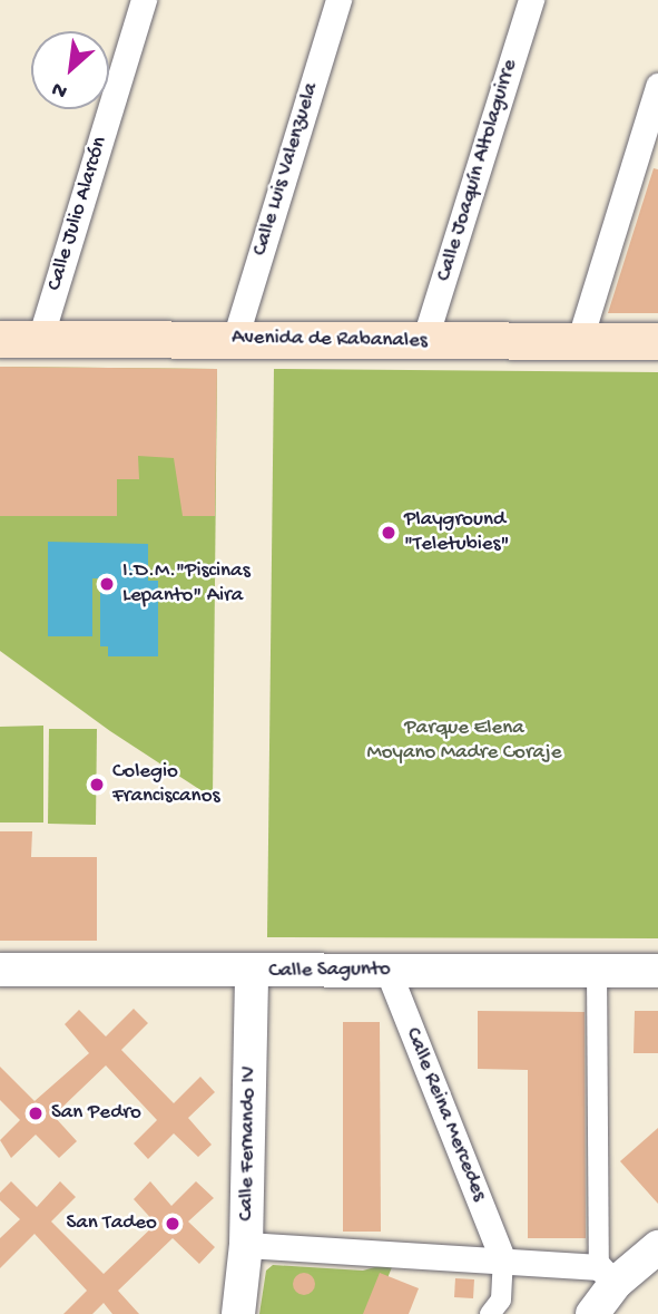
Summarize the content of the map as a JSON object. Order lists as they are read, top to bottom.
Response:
{
  "streets": {
    "main road": ["Avenida de Rabanales"],
    "street": [
      "Calle Luis Valenzuela",
      "Calle Joaquín Altolaguirre",
      "Calle Julio Alarcón",
      "Calle Sagunto",
      "Calle Reina Mercedes",
      "Calle Fernando IV"
    ]
  },
  "crossings": [
    ["Calle Luis Valenzuela", "Avenida de Rabanales"],
    ["Calle Joaquín Altolaguirre", "Avenida de Rabanales"],
    ["Calle Julio Alarcón", "Avenida de Rabanales"],
    ["Calle Sagunto", "Calle Reina Mercedes"],
    ["Calle Sagunto", "Calle Fernando IV"]
  ],
  "parks": ["Parque Elena Moyano Madre Coraje"],
  "places": [
    "Playground \"Teletubies\"",
    "I.D.M.\"Piscinas Lepanto\" Aira",
    "Colegio Franciscanos",
    "San Pedro",
    "San Tadeo"
  ],
  "north": "bottom left"
}
